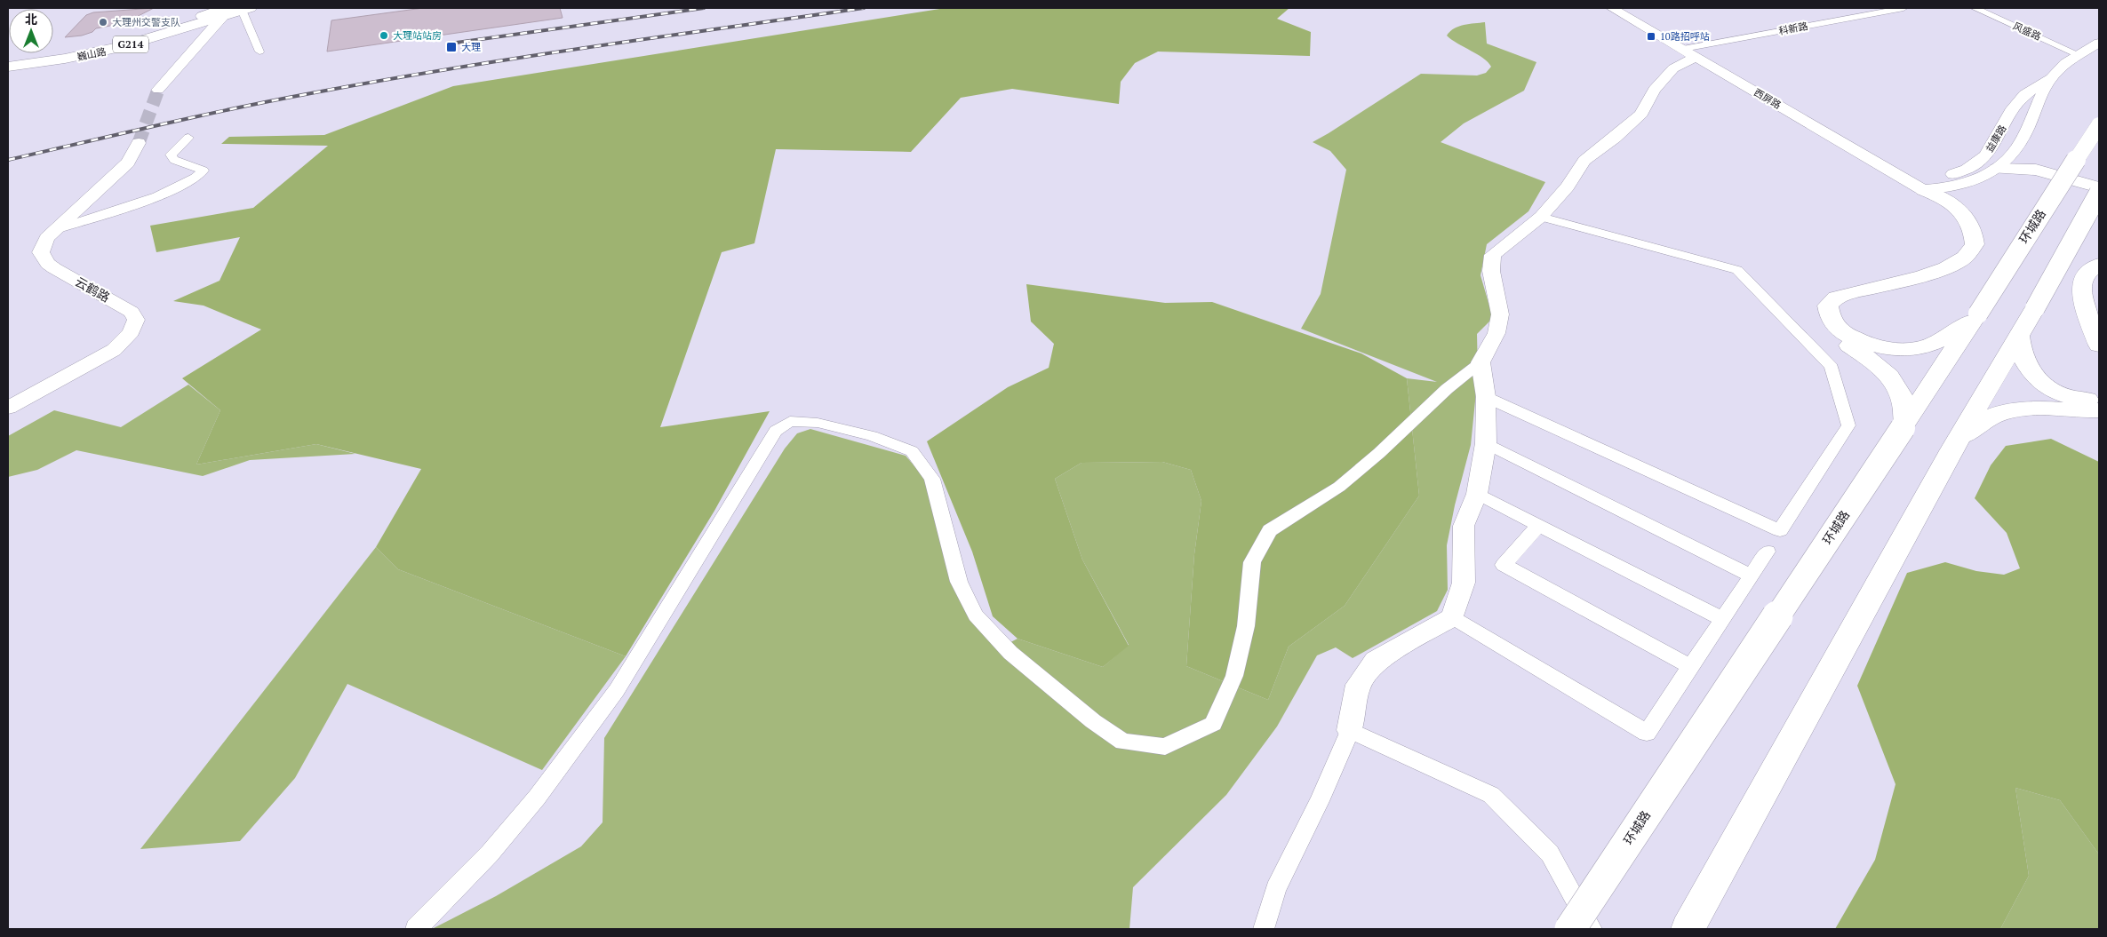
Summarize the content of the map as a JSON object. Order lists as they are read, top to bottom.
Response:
{
  "streets": {
    "main road": ["G214", "巍山路", "环城路"],
    "street": [
      "科新路",
      "风盛路",
      "西屏路",
      "益康路",
      "云鹤路"
    ]
  },
  "crossings": [
    ["科新路", "西屏路"],
    ["风盛路", "益康路"],
    ["西屏路", "益康路"]
  ],
  "places": {
    "other": ["大理州交警支队", "大理站站房"],
    "transit": ["10路招呼站", "大理"]
  },
  "north": "top"
}
